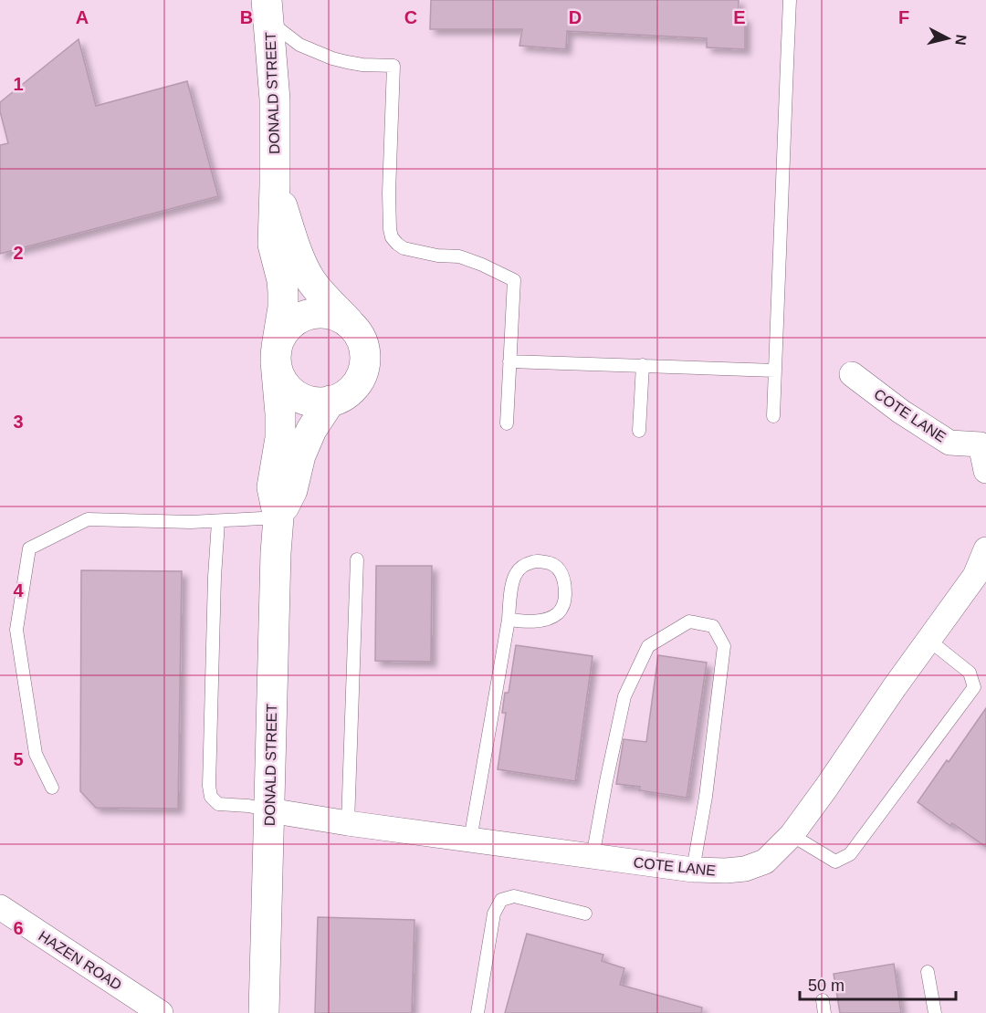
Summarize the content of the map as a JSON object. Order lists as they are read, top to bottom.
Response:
{
  "streets": {
    "street": ["DONALD STREET", "COTE LANE", "HAZEN ROAD"]
  },
  "crossings": [
    ["DONALD STREET", "COTE LANE"]
  ],
  "scale_bar": "50 m",
  "north": "right",
  "grid": {
    "columns": [
      "A",
      "B",
      "C",
      "D",
      "E",
      "F"
    ],
    "rows": [
      "1",
      "2",
      "3",
      "4",
      "5",
      "6"
    ]
  }
}
